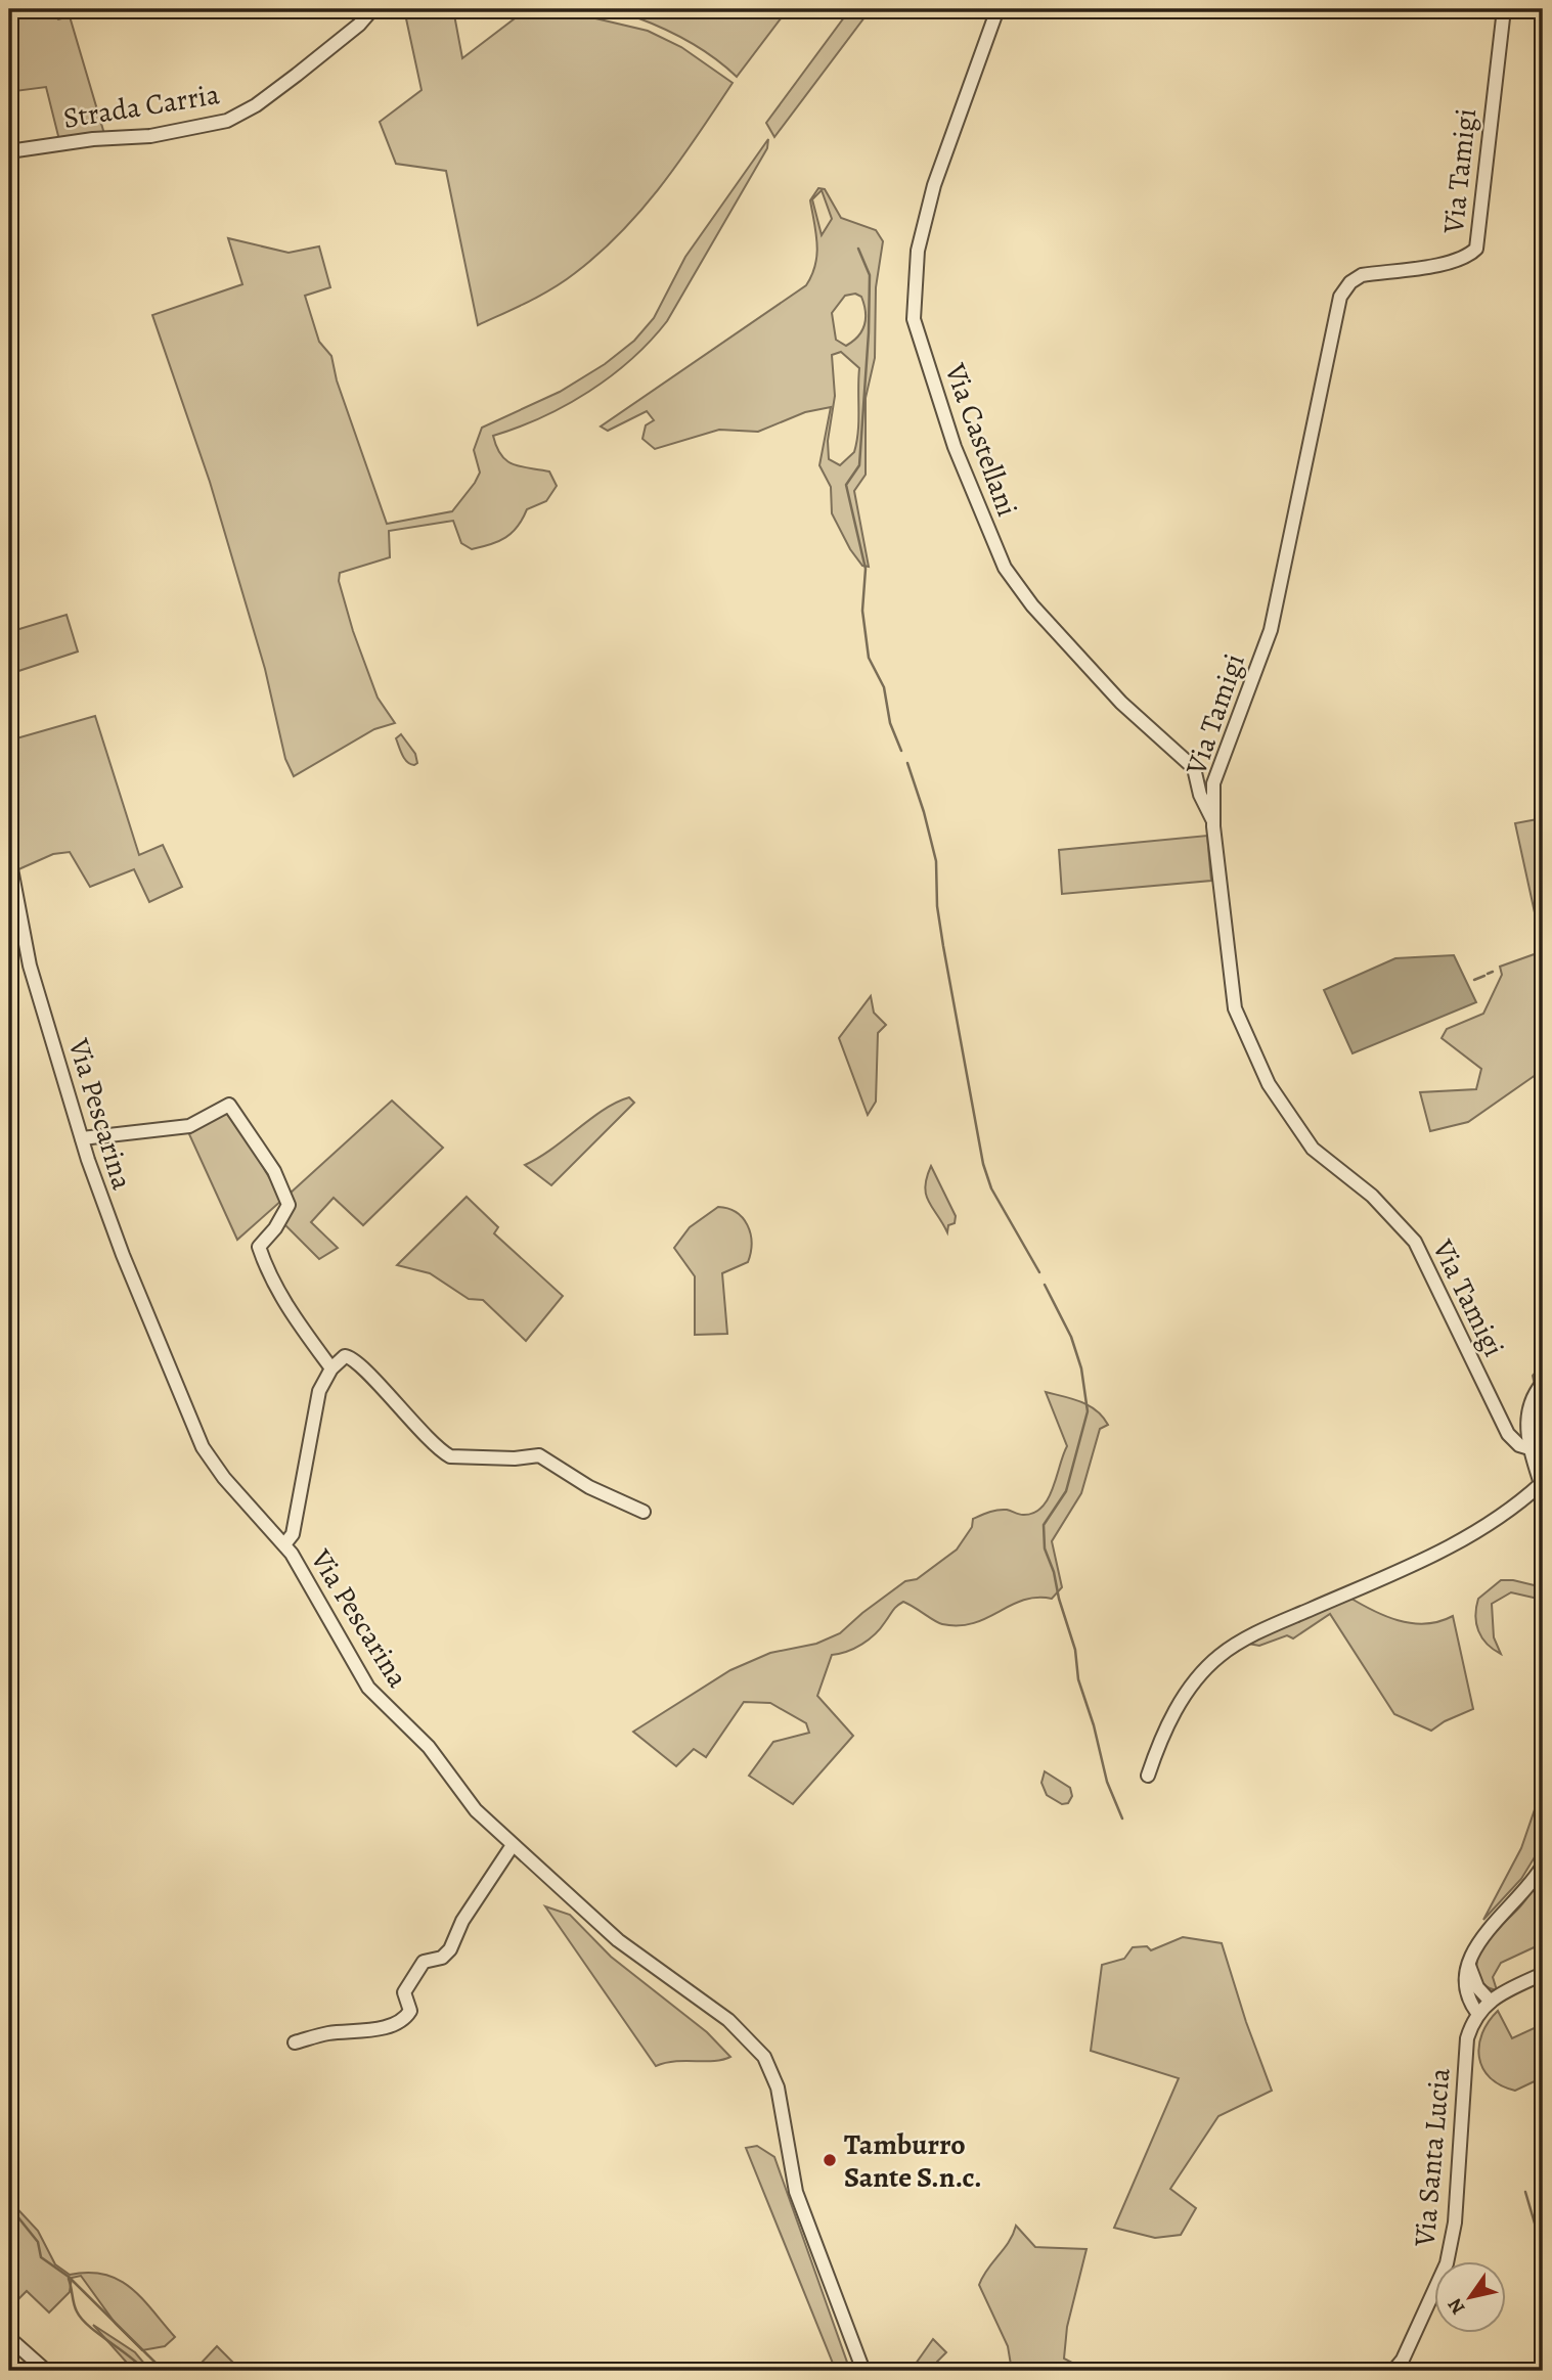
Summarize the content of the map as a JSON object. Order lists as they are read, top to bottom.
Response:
{
  "streets": {
    "street": [
      "Strada Carria",
      "Via Tamigi",
      "Via Castellani",
      "Via Pescarina",
      "Via Santa Lucia"
    ]
  },
  "crossings": [
    ["Via Tamigi", "Via Castellani"]
  ],
  "places": ["Tamburro Sante S.n.c."],
  "north": "bottom left"
}
